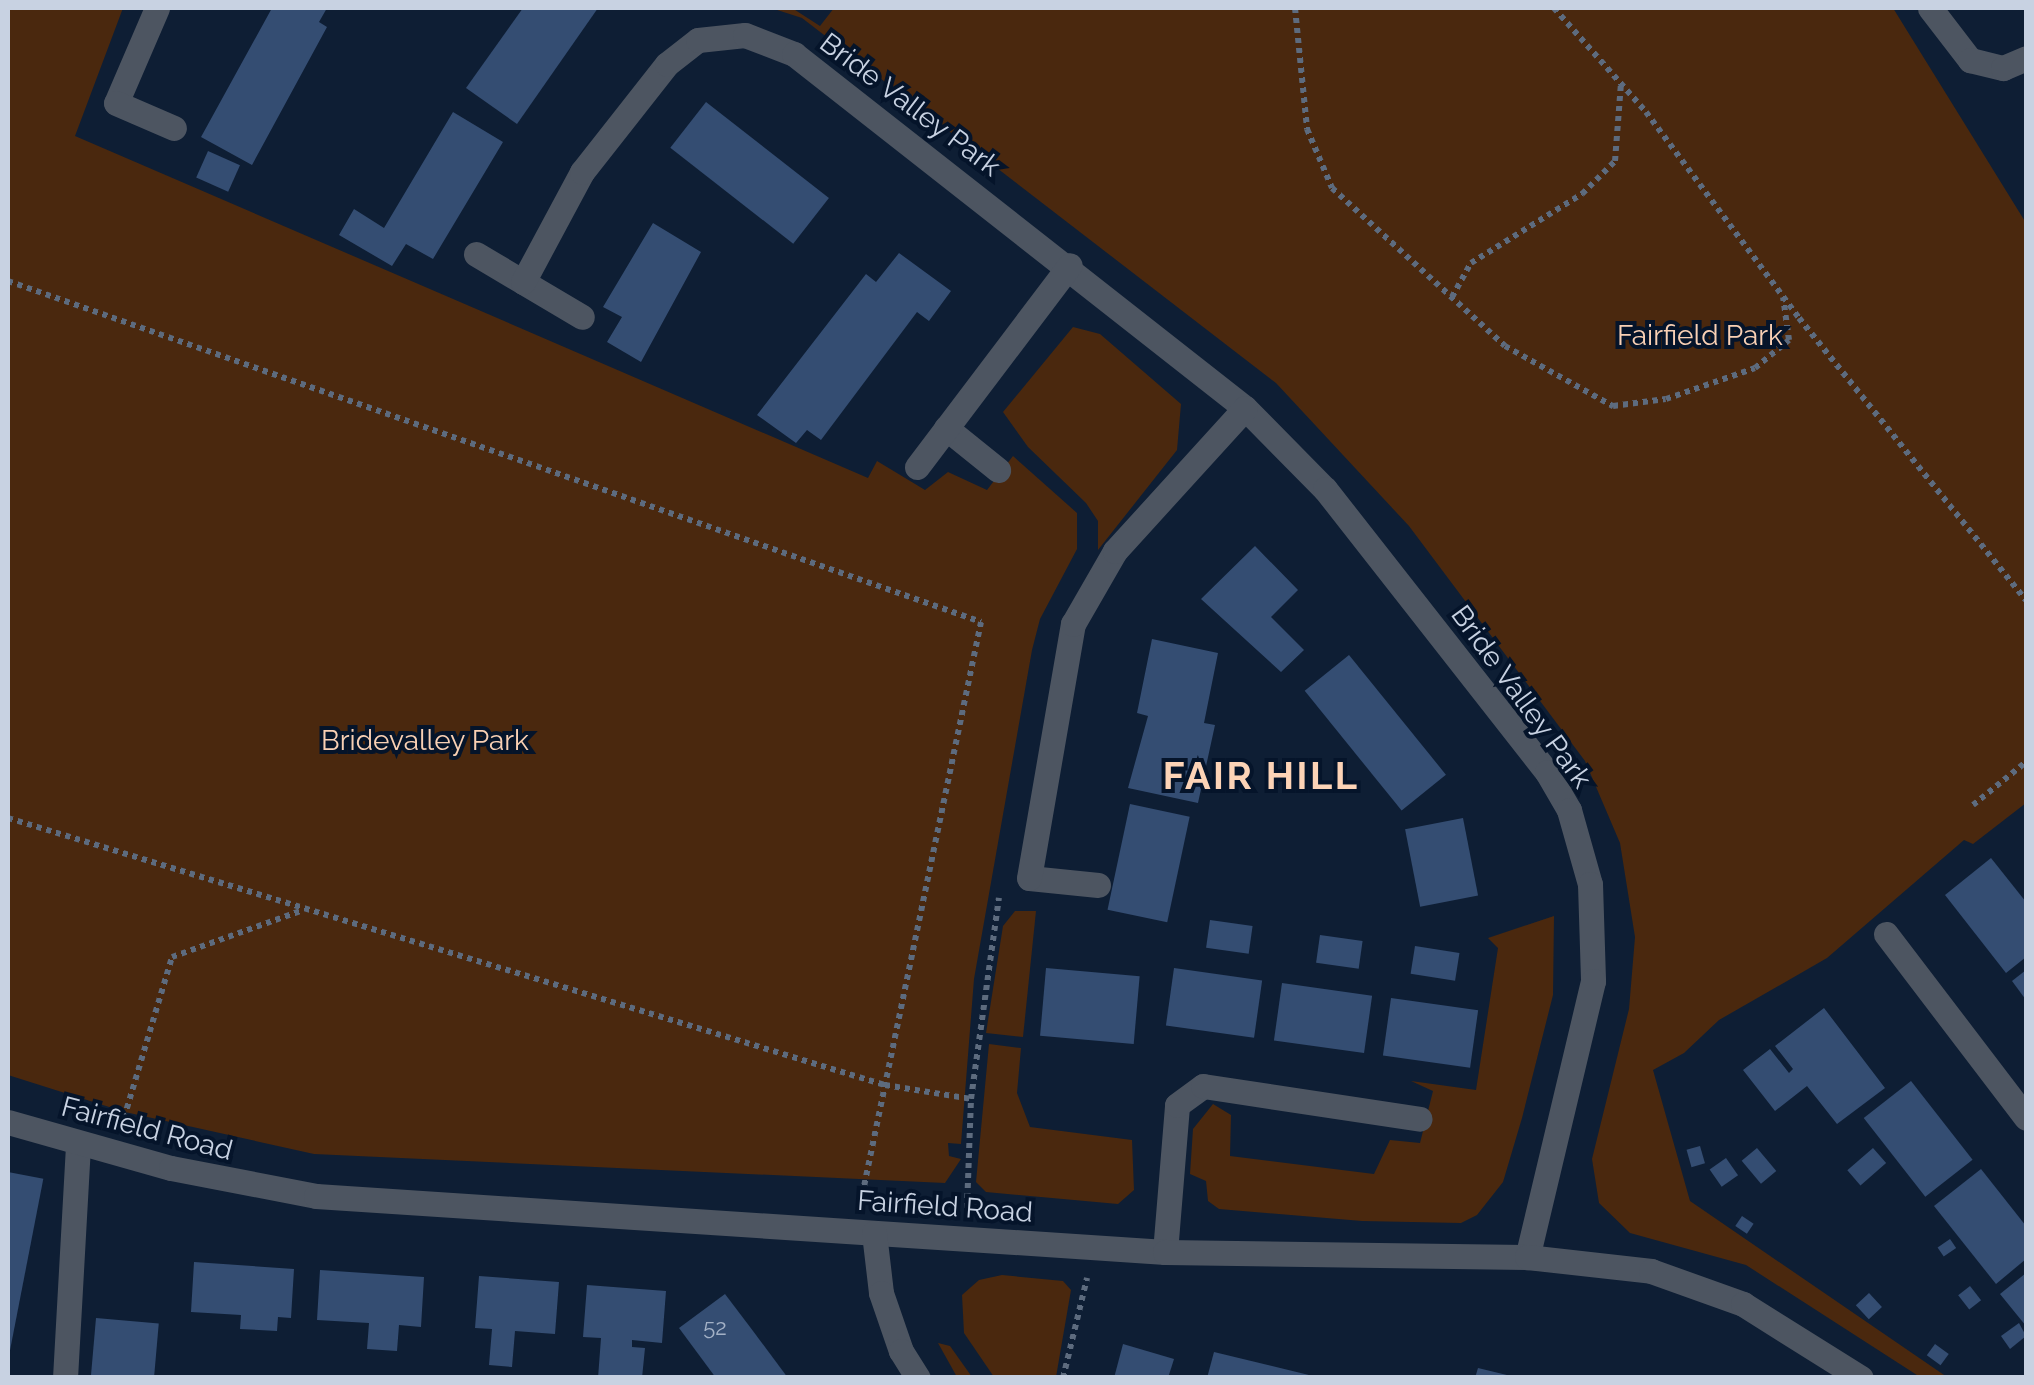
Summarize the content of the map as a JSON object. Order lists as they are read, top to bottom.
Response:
{
  "streets": {
    "street": ["Bride Valley Park", "Fairfield Road"]
  },
  "crossings": [
    ["Bride Valley Park", "Fairfield Road"]
  ],
  "districts": ["FAIR HILL"],
  "parks": ["Fairfield Park", "Bridevalley Park"],
  "house_numbers": ["52"]
}
